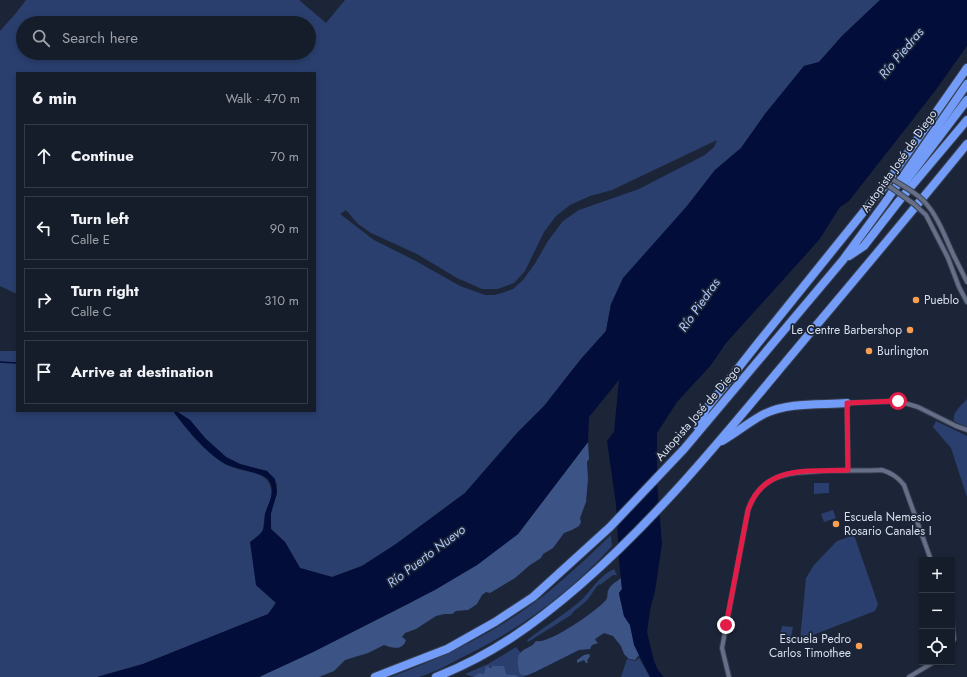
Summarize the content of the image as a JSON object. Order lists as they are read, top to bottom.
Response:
{
  "streets": {
    "highway": ["Autopista José de Diego"]
  },
  "water": ["Río Piedras", "Río Puerto Nuevo"],
  "places": [
    "Pueblo",
    "Le Centre Barbershop",
    "Burlington",
    "Escuela Nemesio Rosario Canales I",
    "Escuela Pedro Carlos Timothee"
  ],
  "page": {
    "search": "Search here",
    "heading": ["6 min", "Walk · 470 m"],
    "list": [
      ["Continue", "70 m"],
      ["Turn left", "Calle E", "90 m"],
      ["Turn right", "Calle C", "310 m"],
      "Arrive at destination"
    ],
    "map_buttons": ["+", "−"]
  }
}
